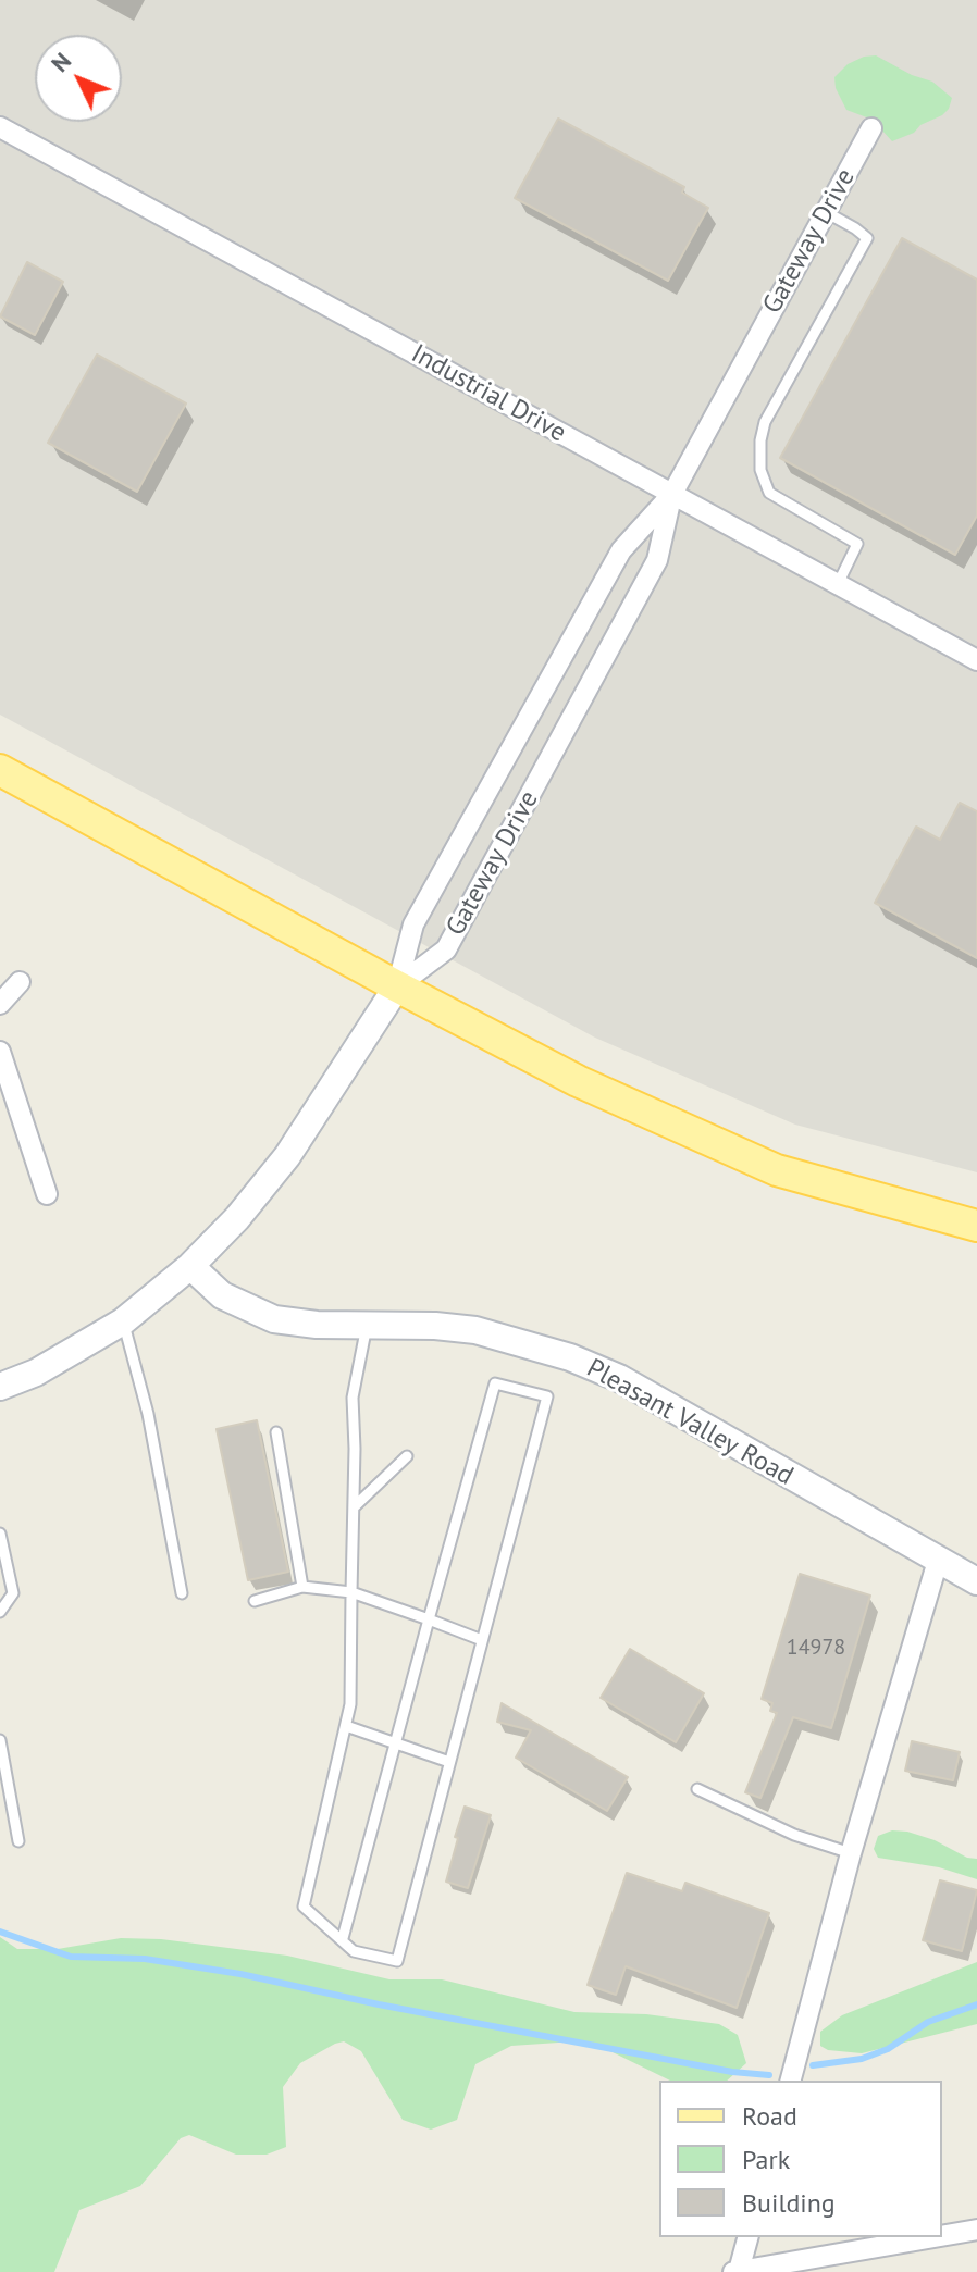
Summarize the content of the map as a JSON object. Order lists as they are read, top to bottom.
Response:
{
  "streets": {
    "street": ["Gateway Drive", "Industrial Drive", "Pleasant Valley Road"]
  },
  "crossings": [
    ["Gateway Drive", "Industrial Drive"]
  ],
  "house_numbers": ["14978"],
  "legend": ["Road", "Park", "Building"],
  "north": "top left"
}
